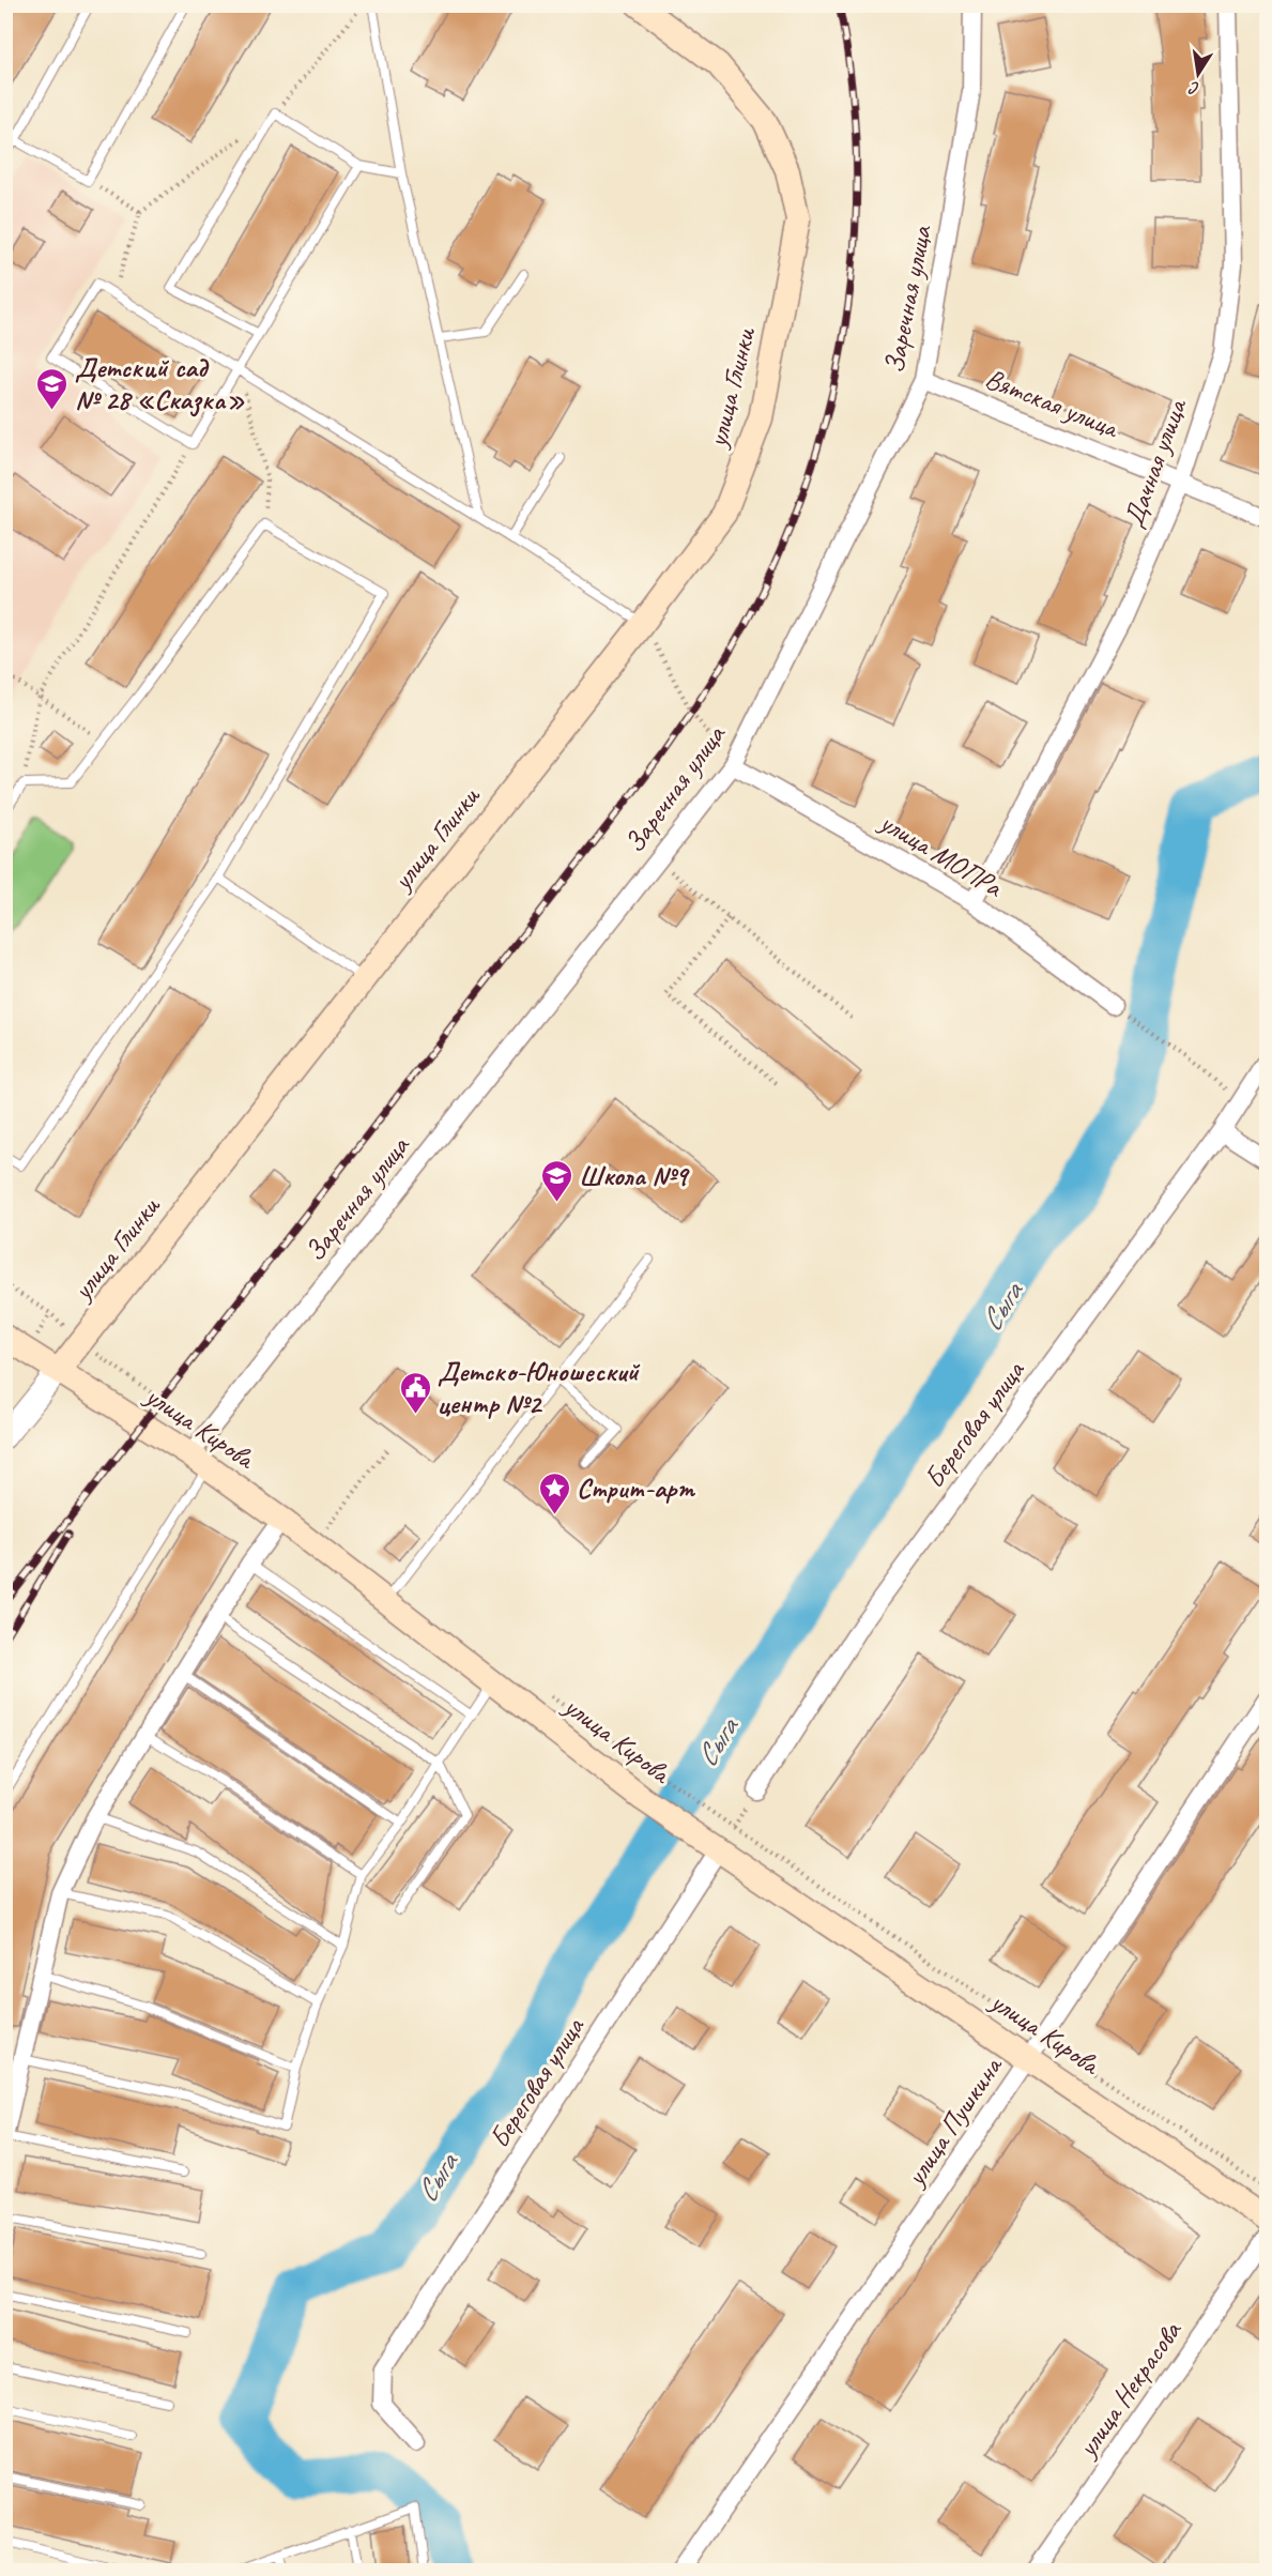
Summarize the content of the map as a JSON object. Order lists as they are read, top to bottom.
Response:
{
  "streets": {
    "main road": ["улица Глинки", "улица Кирова"],
    "street": [
      "Заречная улица",
      "Вятская улица",
      "Дачная улица",
      "улица МОПРа",
      "Береговая улица",
      "улица Пушкина",
      "улица Некрасова"
    ]
  },
  "crossings": [
    ["Заречная улица", "Вятская улица"],
    ["Заречная улица", "улица МОПРа"],
    ["Заречная улица", "улица Кирова"],
    ["улица Глинки", "улица Кирова"],
    ["Вятская улица", "Дачная улица"],
    ["Дачная улица", "улица МОПРа"],
    ["Береговая улица", "улица Кирова"],
    ["улица Кирова", "улица Пушкина"]
  ],
  "water": ["Сыга"],
  "places": {
    "school or university": ["Детский сад № 28 «Сказка»", "Школа №9"],
    "public building": ["Детско-Юношеский центр №2"],
    "place": ["Стрит-арт"]
  },
  "north": "bottom"
}
